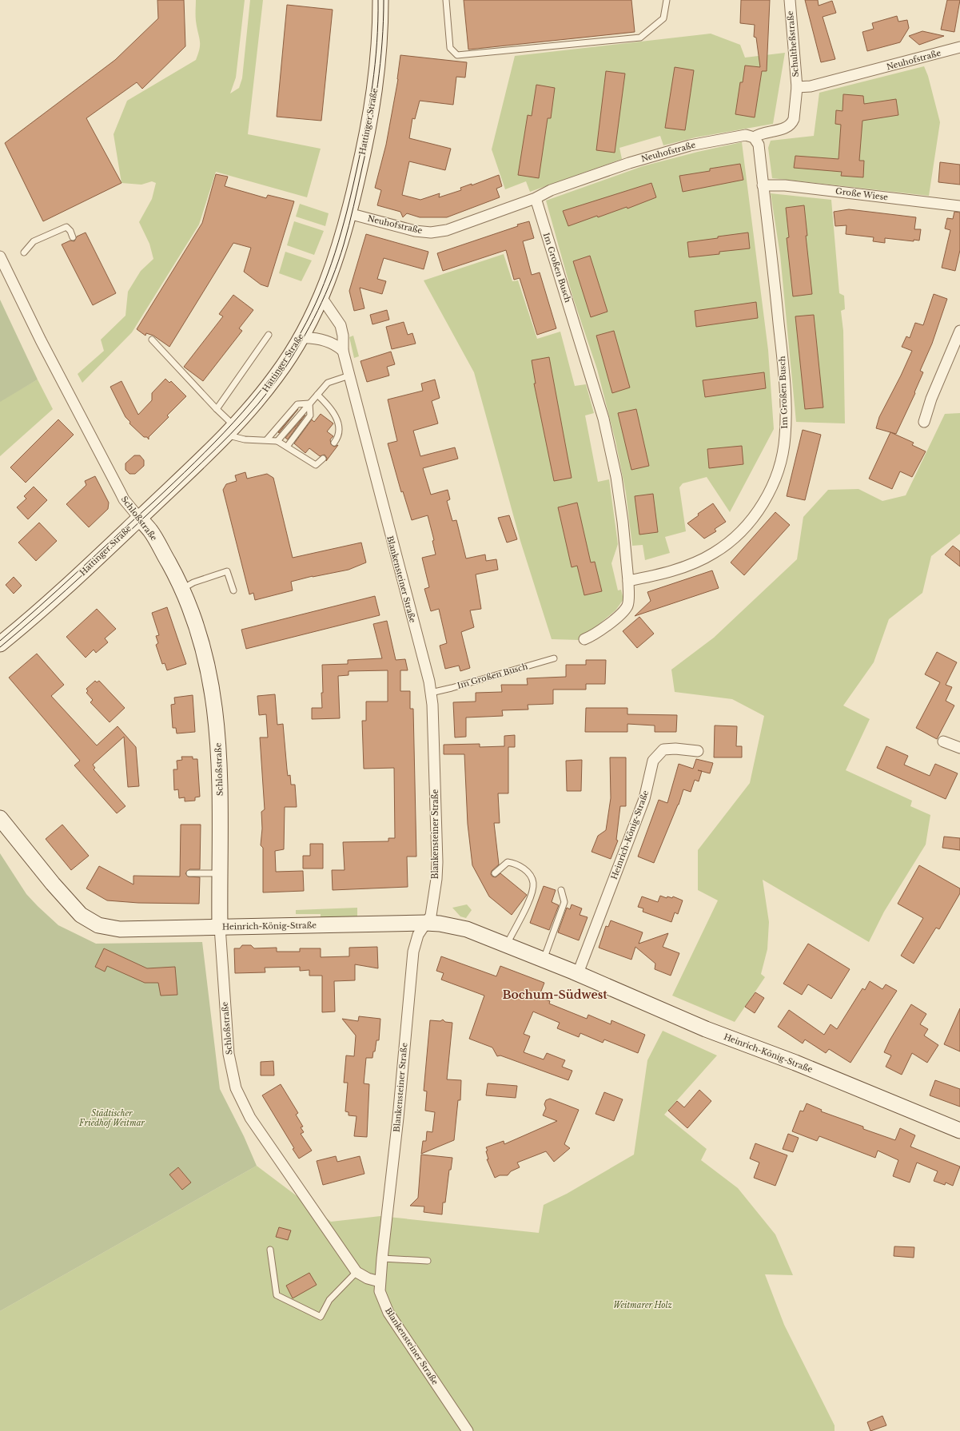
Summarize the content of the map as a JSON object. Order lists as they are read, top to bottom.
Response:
{
  "streets": {
    "main road": ["Hattinger Straße", "Schloßstraße", "Heinrich-König-Straße"],
    "street": [
      "Schultheßstraße",
      "Neuhofstraße",
      "Große Wiese",
      "Im Großen Busch",
      "Blankensteiner Straße"
    ]
  },
  "crossings": [
    ["Schultheßstraße", "Neuhofstraße"],
    ["Neuhofstraße", "Hattinger Straße"],
    ["Neuhofstraße", "Im Großen Busch"],
    ["Hattinger Straße", "Schloßstraße"],
    ["Hattinger Straße", "Blankensteiner Straße"],
    ["Große Wiese", "Im Großen Busch"],
    ["Im Großen Busch", "Blankensteiner Straße"],
    ["Schloßstraße", "Blankensteiner Straße"],
    ["Schloßstraße", "Heinrich-König-Straße"],
    ["Blankensteiner Straße", "Heinrich-König-Straße"]
  ],
  "districts": ["Bochum-Südwest"],
  "parks": ["Städtischer Friedhof Weitmar", "Weitmarer Holz"]
}
